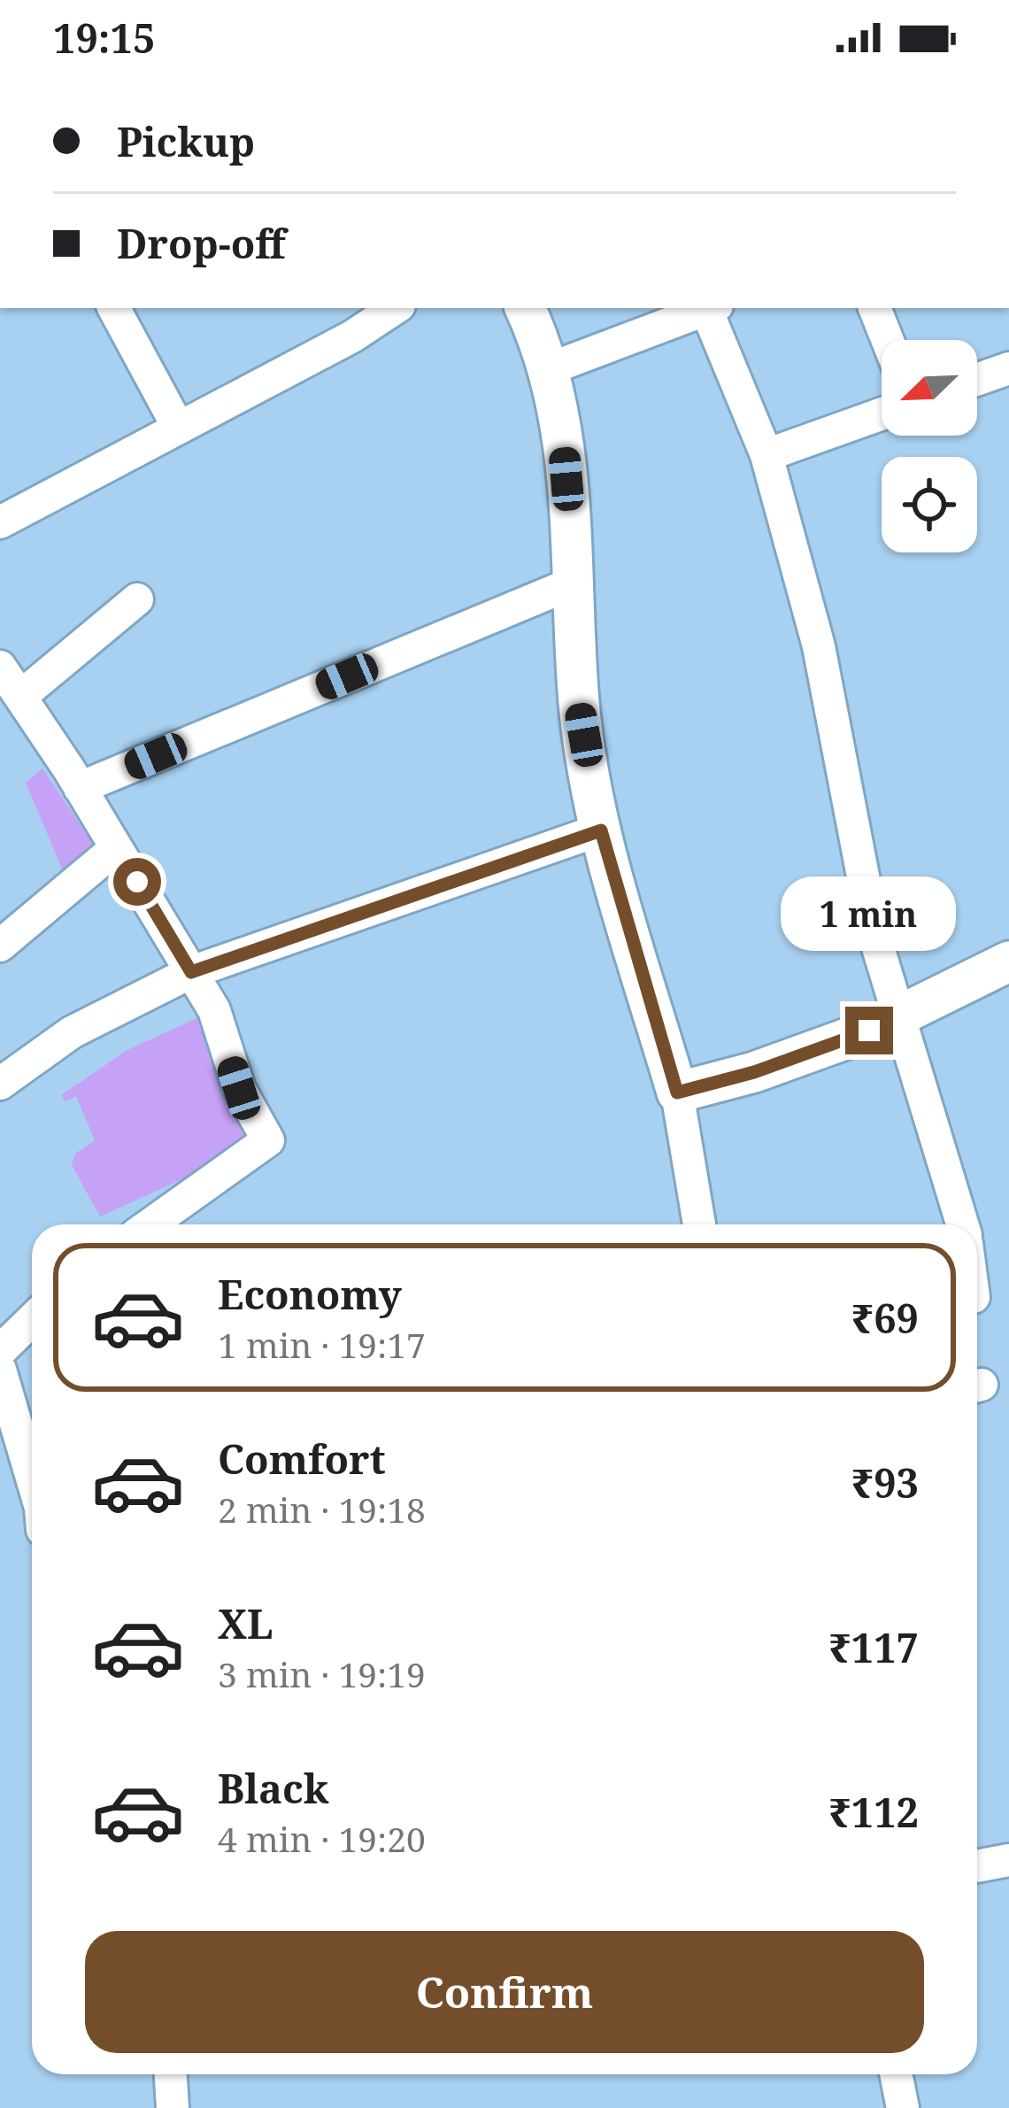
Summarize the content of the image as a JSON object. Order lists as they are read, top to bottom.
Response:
{
  "north": "bottom left",
  "page": {
    "status": "19:15",
    "banner": ["Pickup", "Drop-off"],
    "bubble": "1 min",
    "list": [
      {
        "name": "Economy",
        "note": "1 min · 19:17",
        "value": "₹69"
      },
      {
        "name": "Comfort",
        "note": "2 min · 19:18",
        "value": "₹93"
      },
      {
        "name": "XL",
        "note": "3 min · 19:19",
        "value": "₹117"
      },
      {
        "name": "Black",
        "note": "4 min · 19:20",
        "value": "₹112"
      }
    ],
    "buttons": "Confirm"
  }
}
